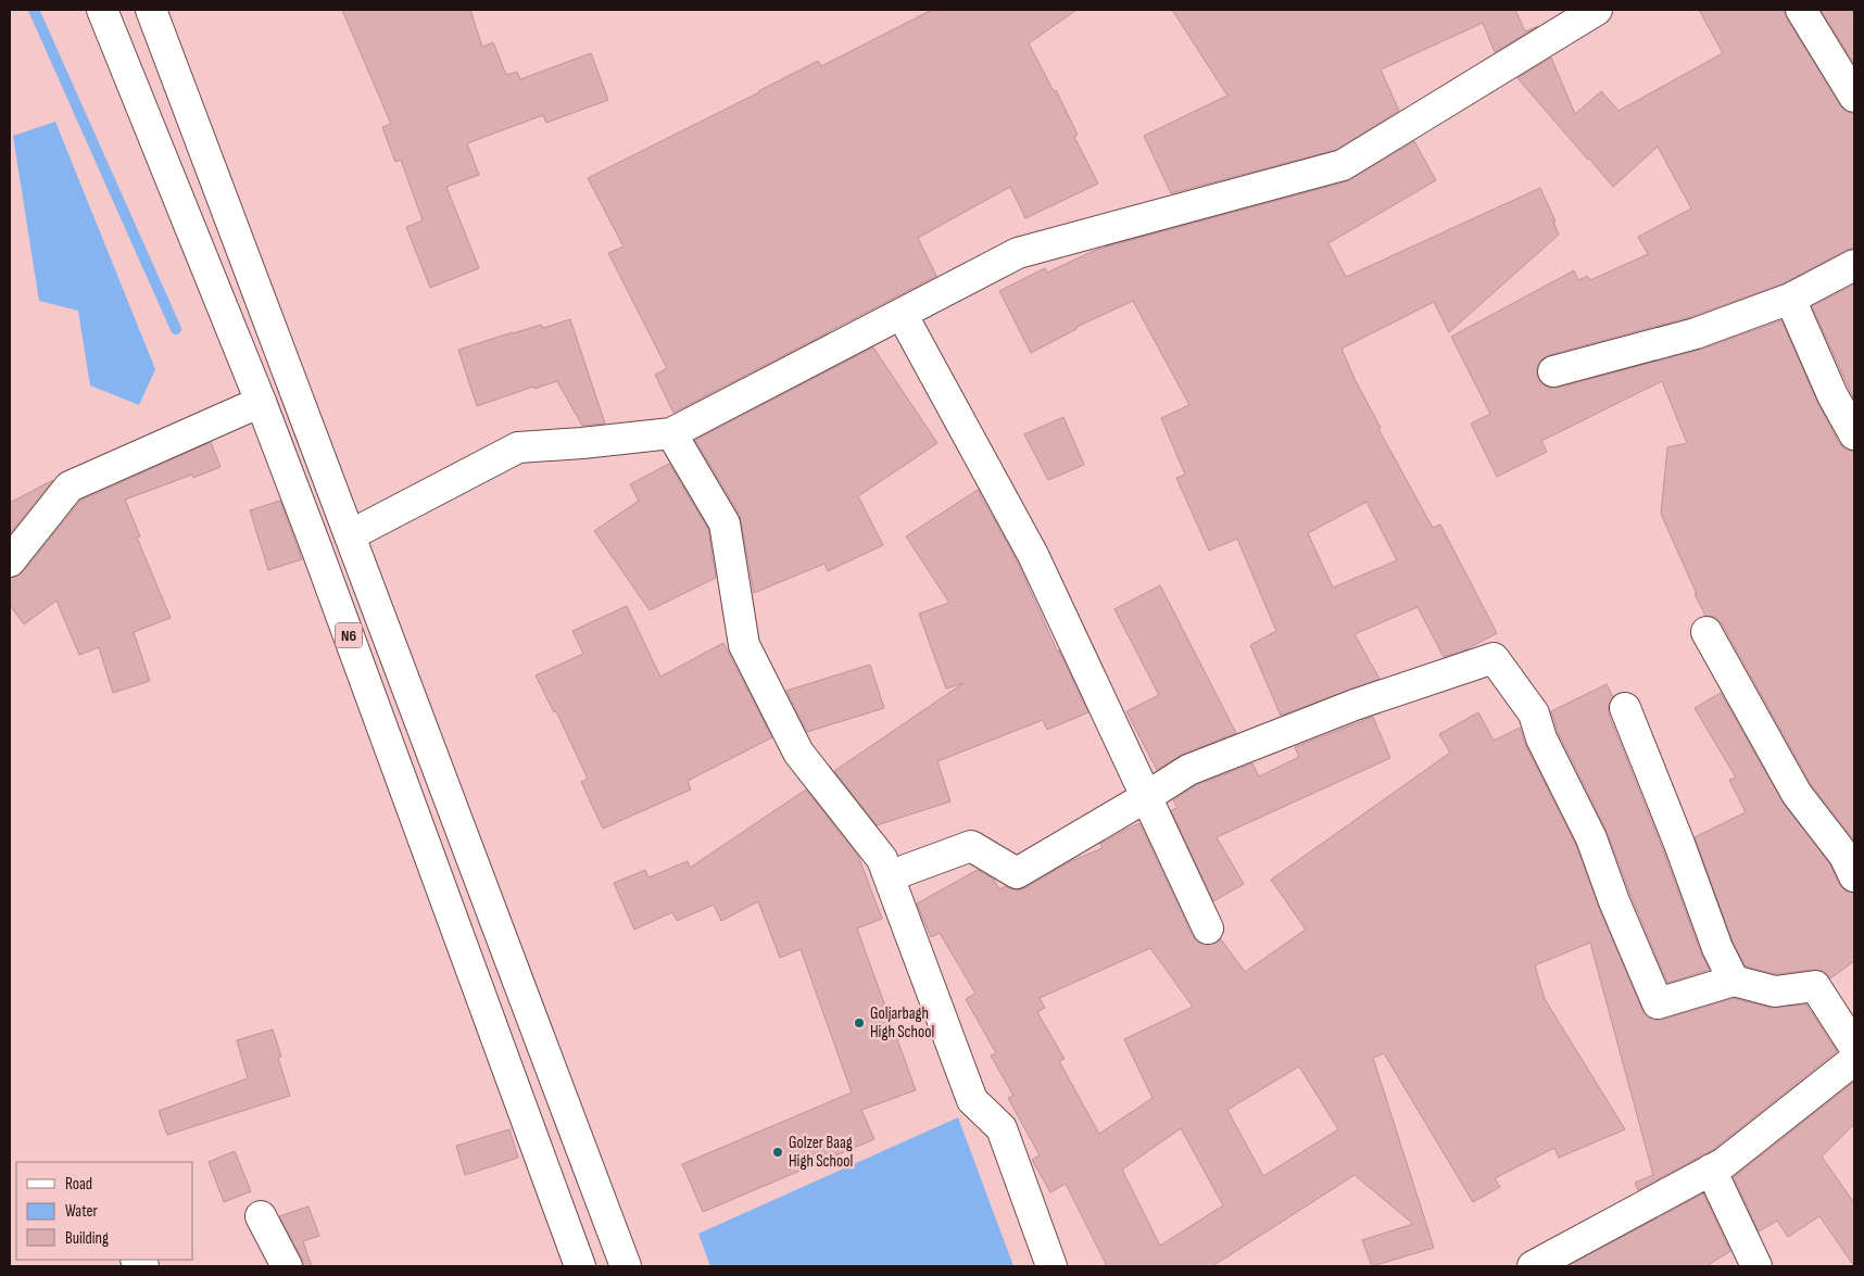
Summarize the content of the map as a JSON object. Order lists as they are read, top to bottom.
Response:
{
  "streets": {
    "main road": ["N6"]
  },
  "places": ["Goljarbagh High School", "Golzer Baag High School"],
  "legend": ["Road", "Water", "Building"]
}
